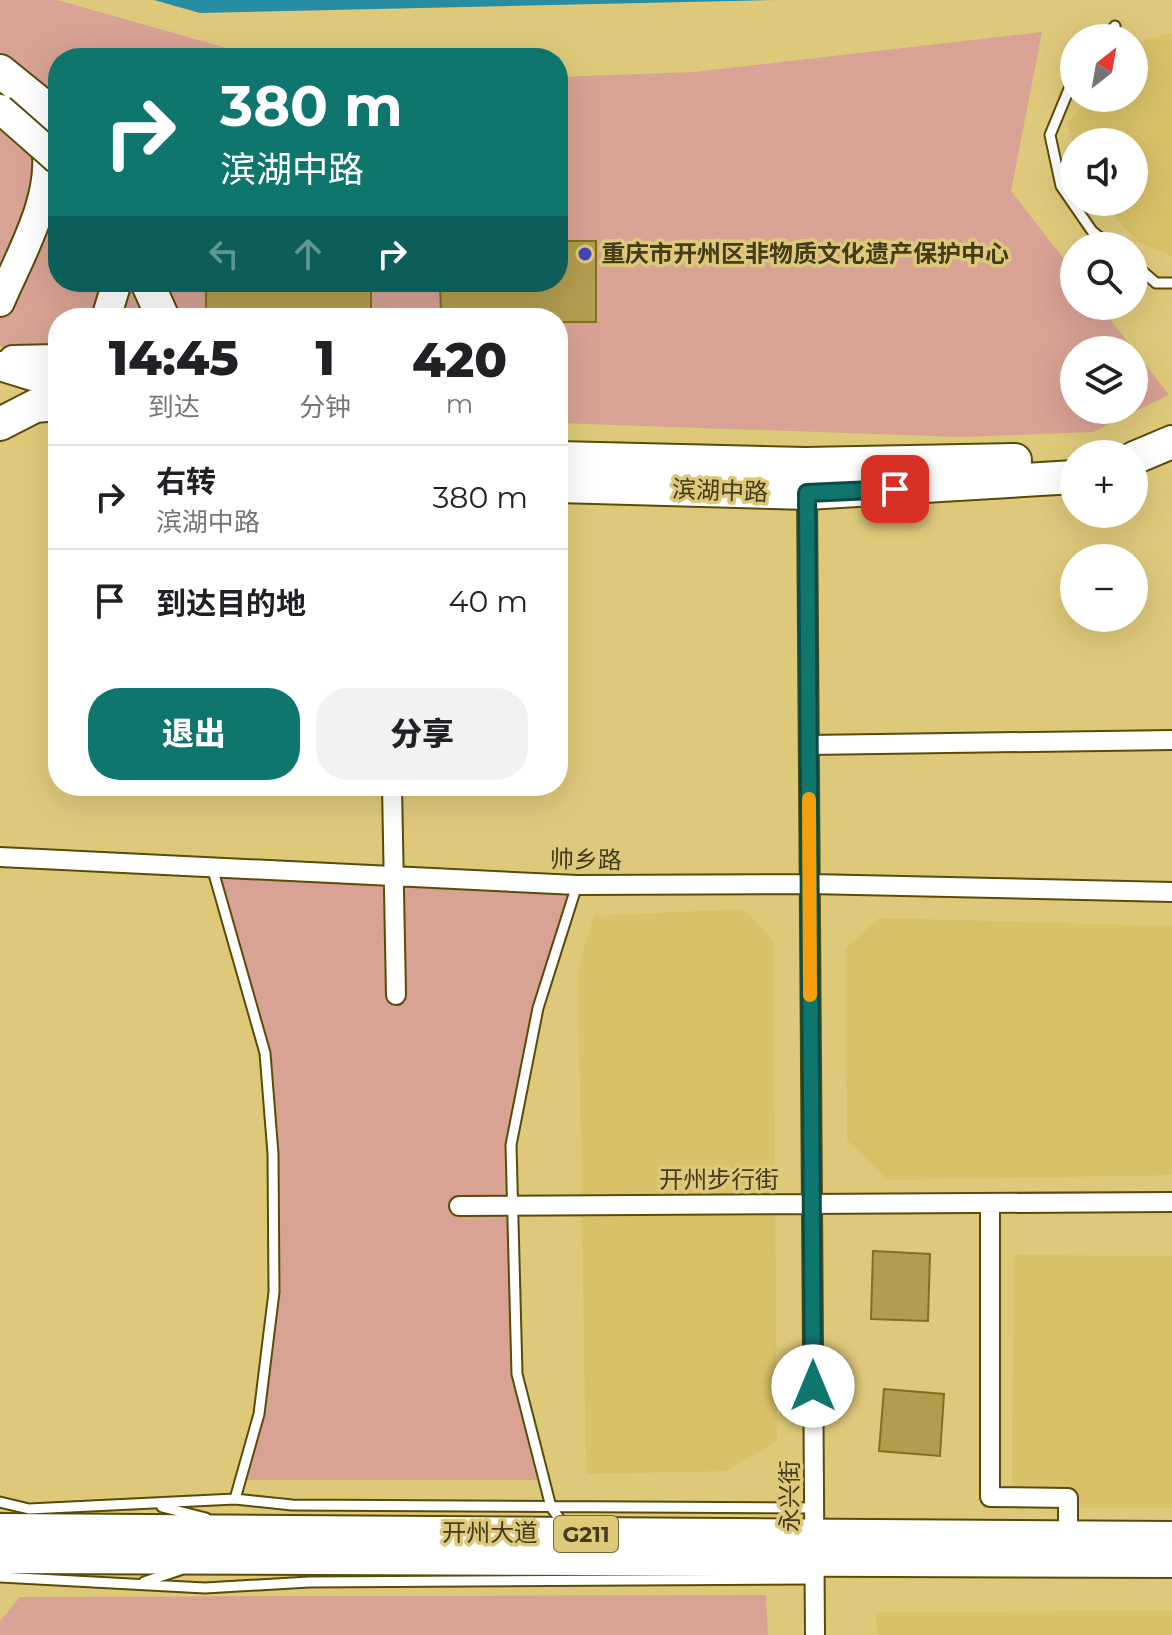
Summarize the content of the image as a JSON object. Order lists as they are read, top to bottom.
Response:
{
  "streets": {
    "highway": ["滨湖中路", "开州大道", "G211"],
    "street": ["帅乡路", "开州步行街", "永兴街"]
  },
  "crossings": [
    ["滨湖中路", "永兴街"],
    ["帅乡路", "永兴街"],
    ["开州步行街", "永兴街"],
    ["永兴街", "开州大道"]
  ],
  "places": ["重庆市开州区非物质文化遗产保护中心"],
  "north": "top right",
  "page": {
    "map_buttons": ["+", "−"],
    "turn": ["380 m", "滨湖中路"],
    "eta": [
      "14:45",
      "到达",
      "1",
      "分钟",
      "420",
      "m"
    ],
    "list": [
      {
        "name": "右转",
        "note": "滨湖中路",
        "value": "380 m"
      },
      {
        "name": "到达目的地",
        "value": "40 m"
      }
    ],
    "buttons": ["退出", "分享"]
  }
}
